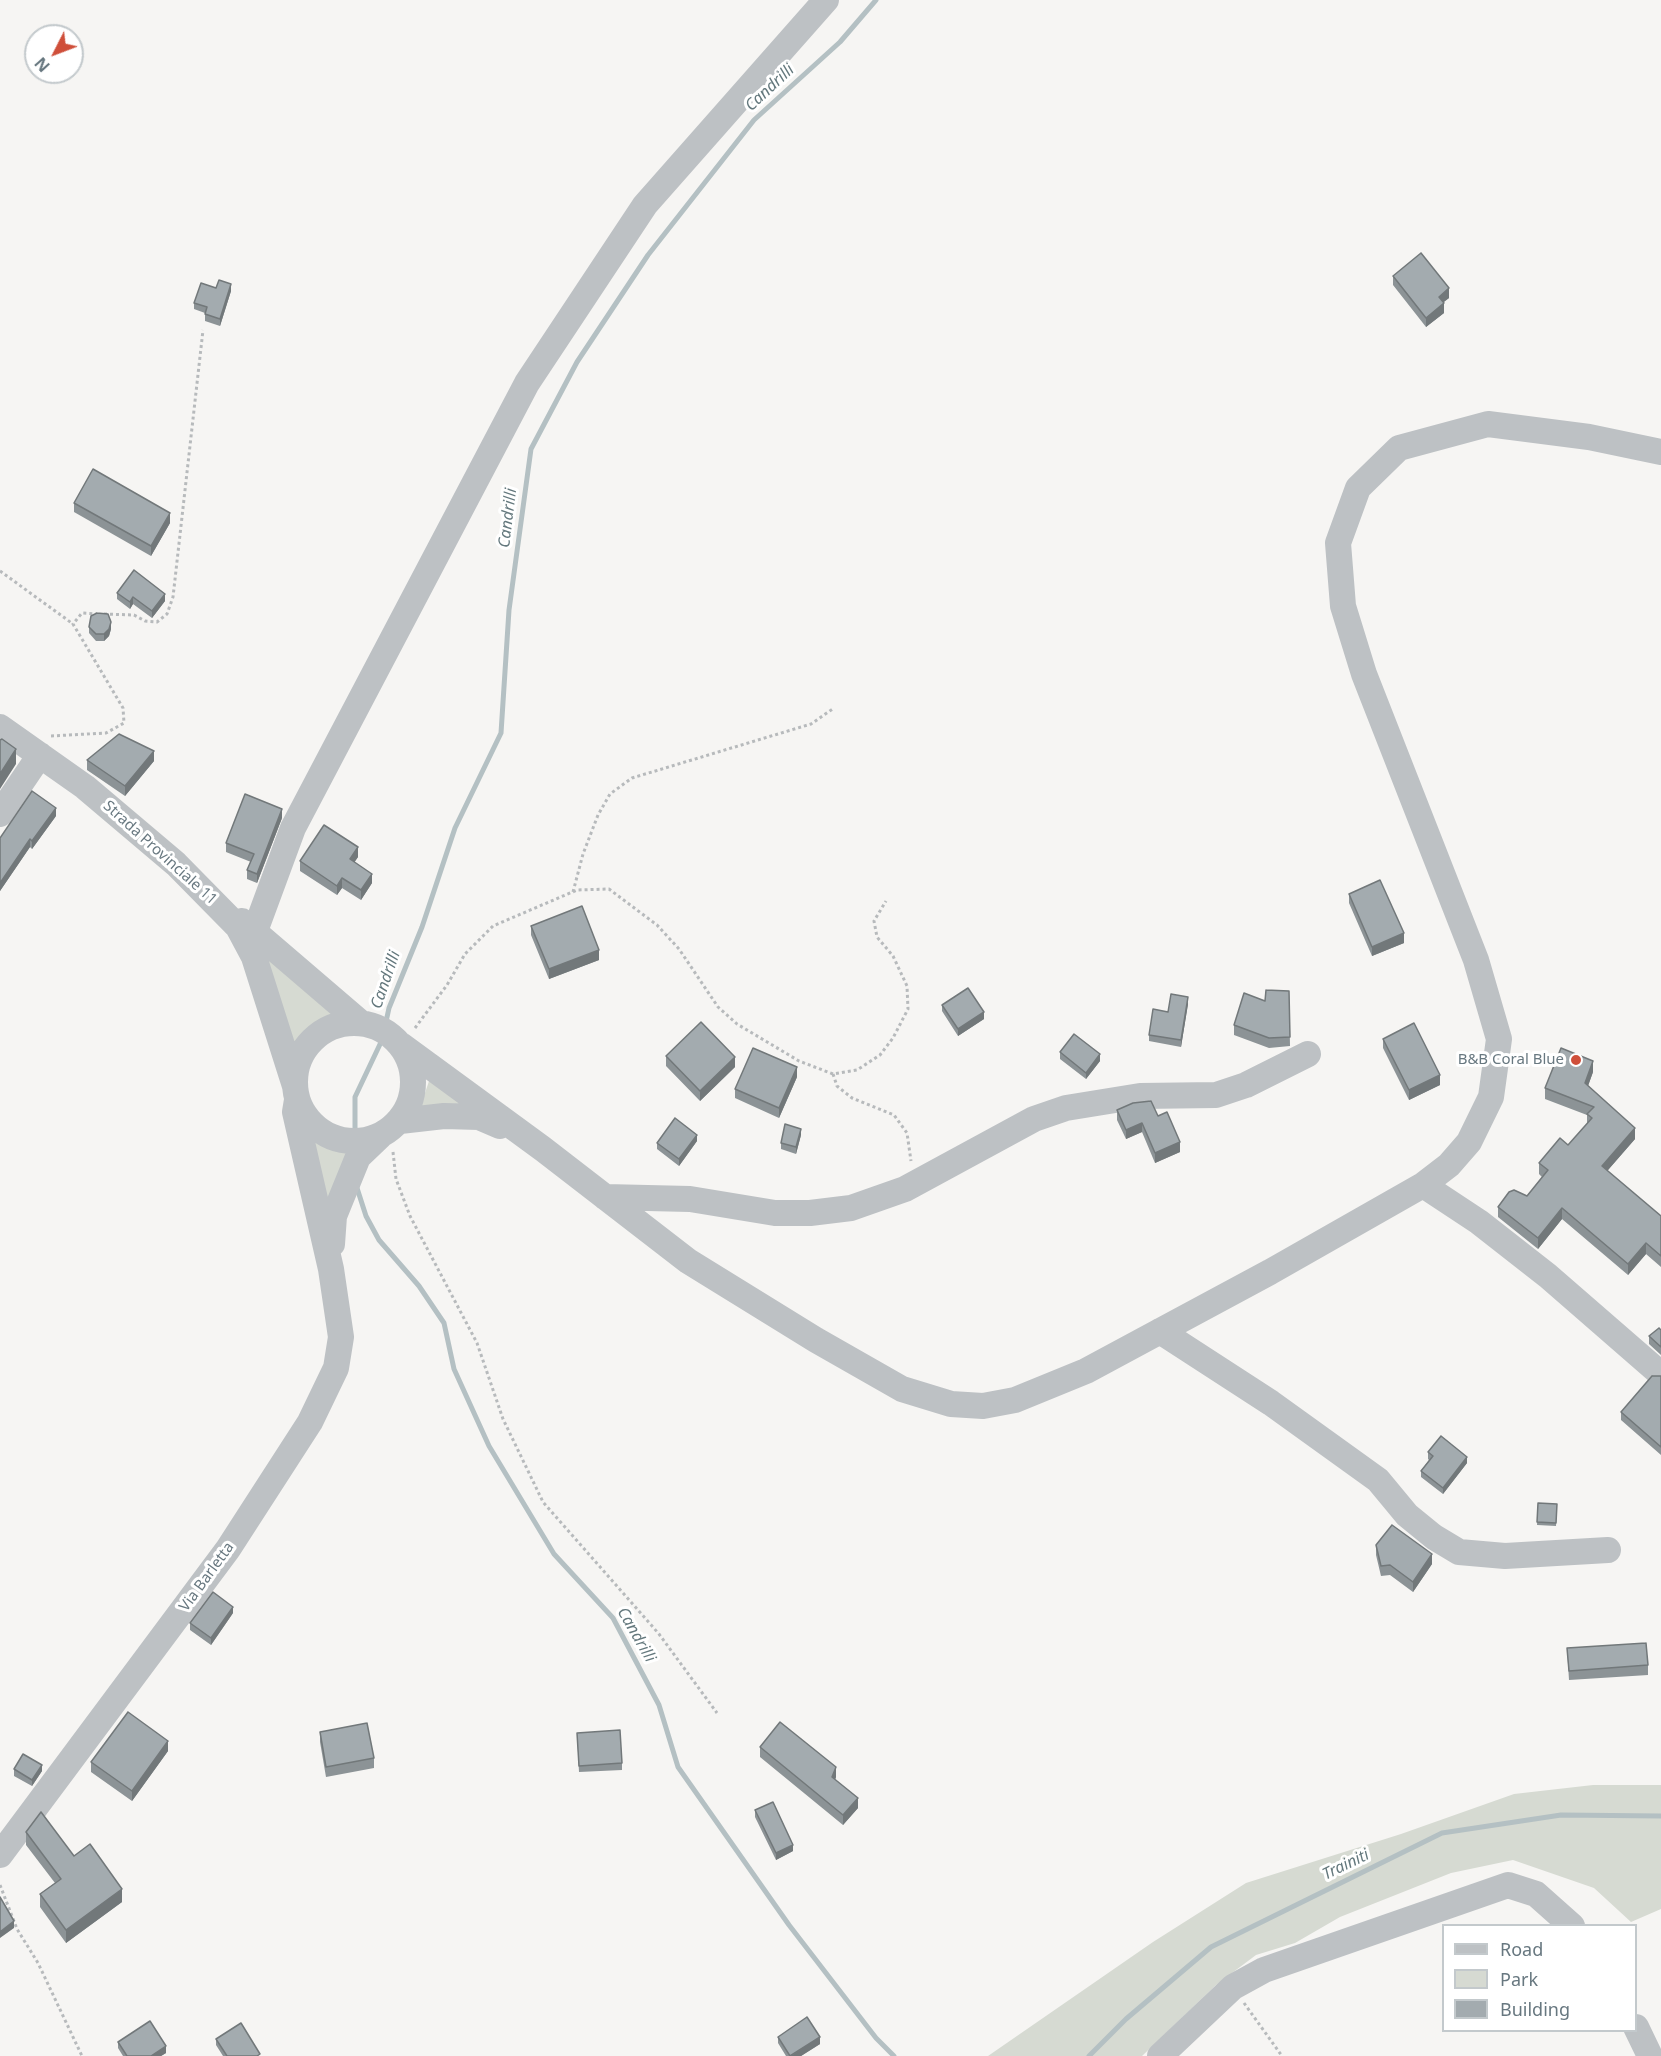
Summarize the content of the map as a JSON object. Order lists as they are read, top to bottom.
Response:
{
  "streets": {
    "street": ["Strada Provinciale 11", "Via Barletta"]
  },
  "crossings": [
    ["Strada Provinciale 11", "Via Barletta"]
  ],
  "water": ["Candrilli", "Trainiti"],
  "places": ["B&B Coral Blue"],
  "legend": ["Road", "Park", "Building"],
  "north": "bottom left"
}
